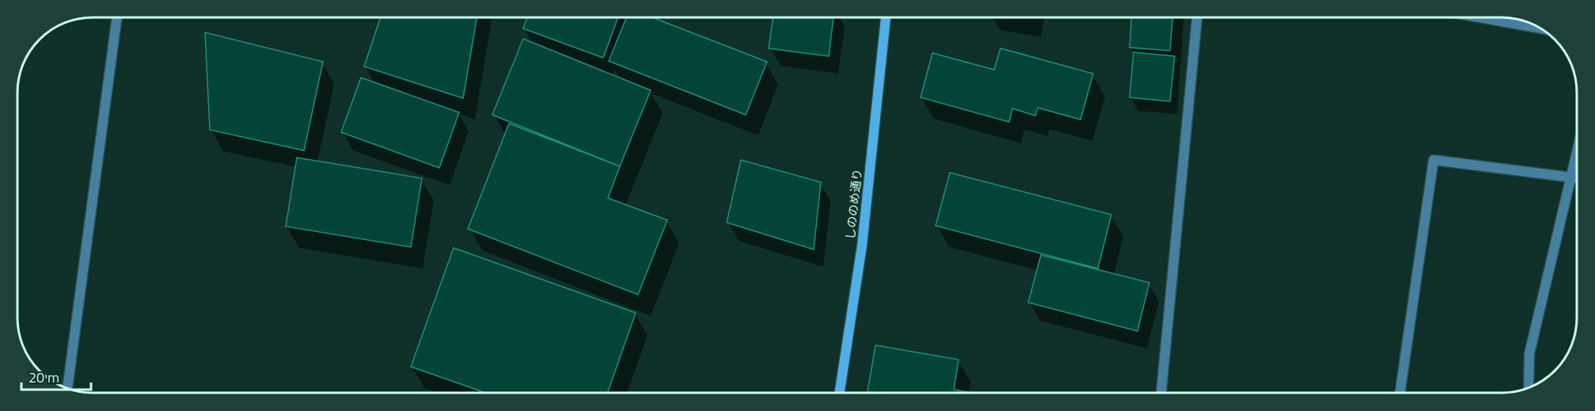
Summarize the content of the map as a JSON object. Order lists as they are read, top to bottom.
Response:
{
  "streets": {
    "main road": ["しののめ通り"]
  },
  "scale_bar": "20 m"
}
